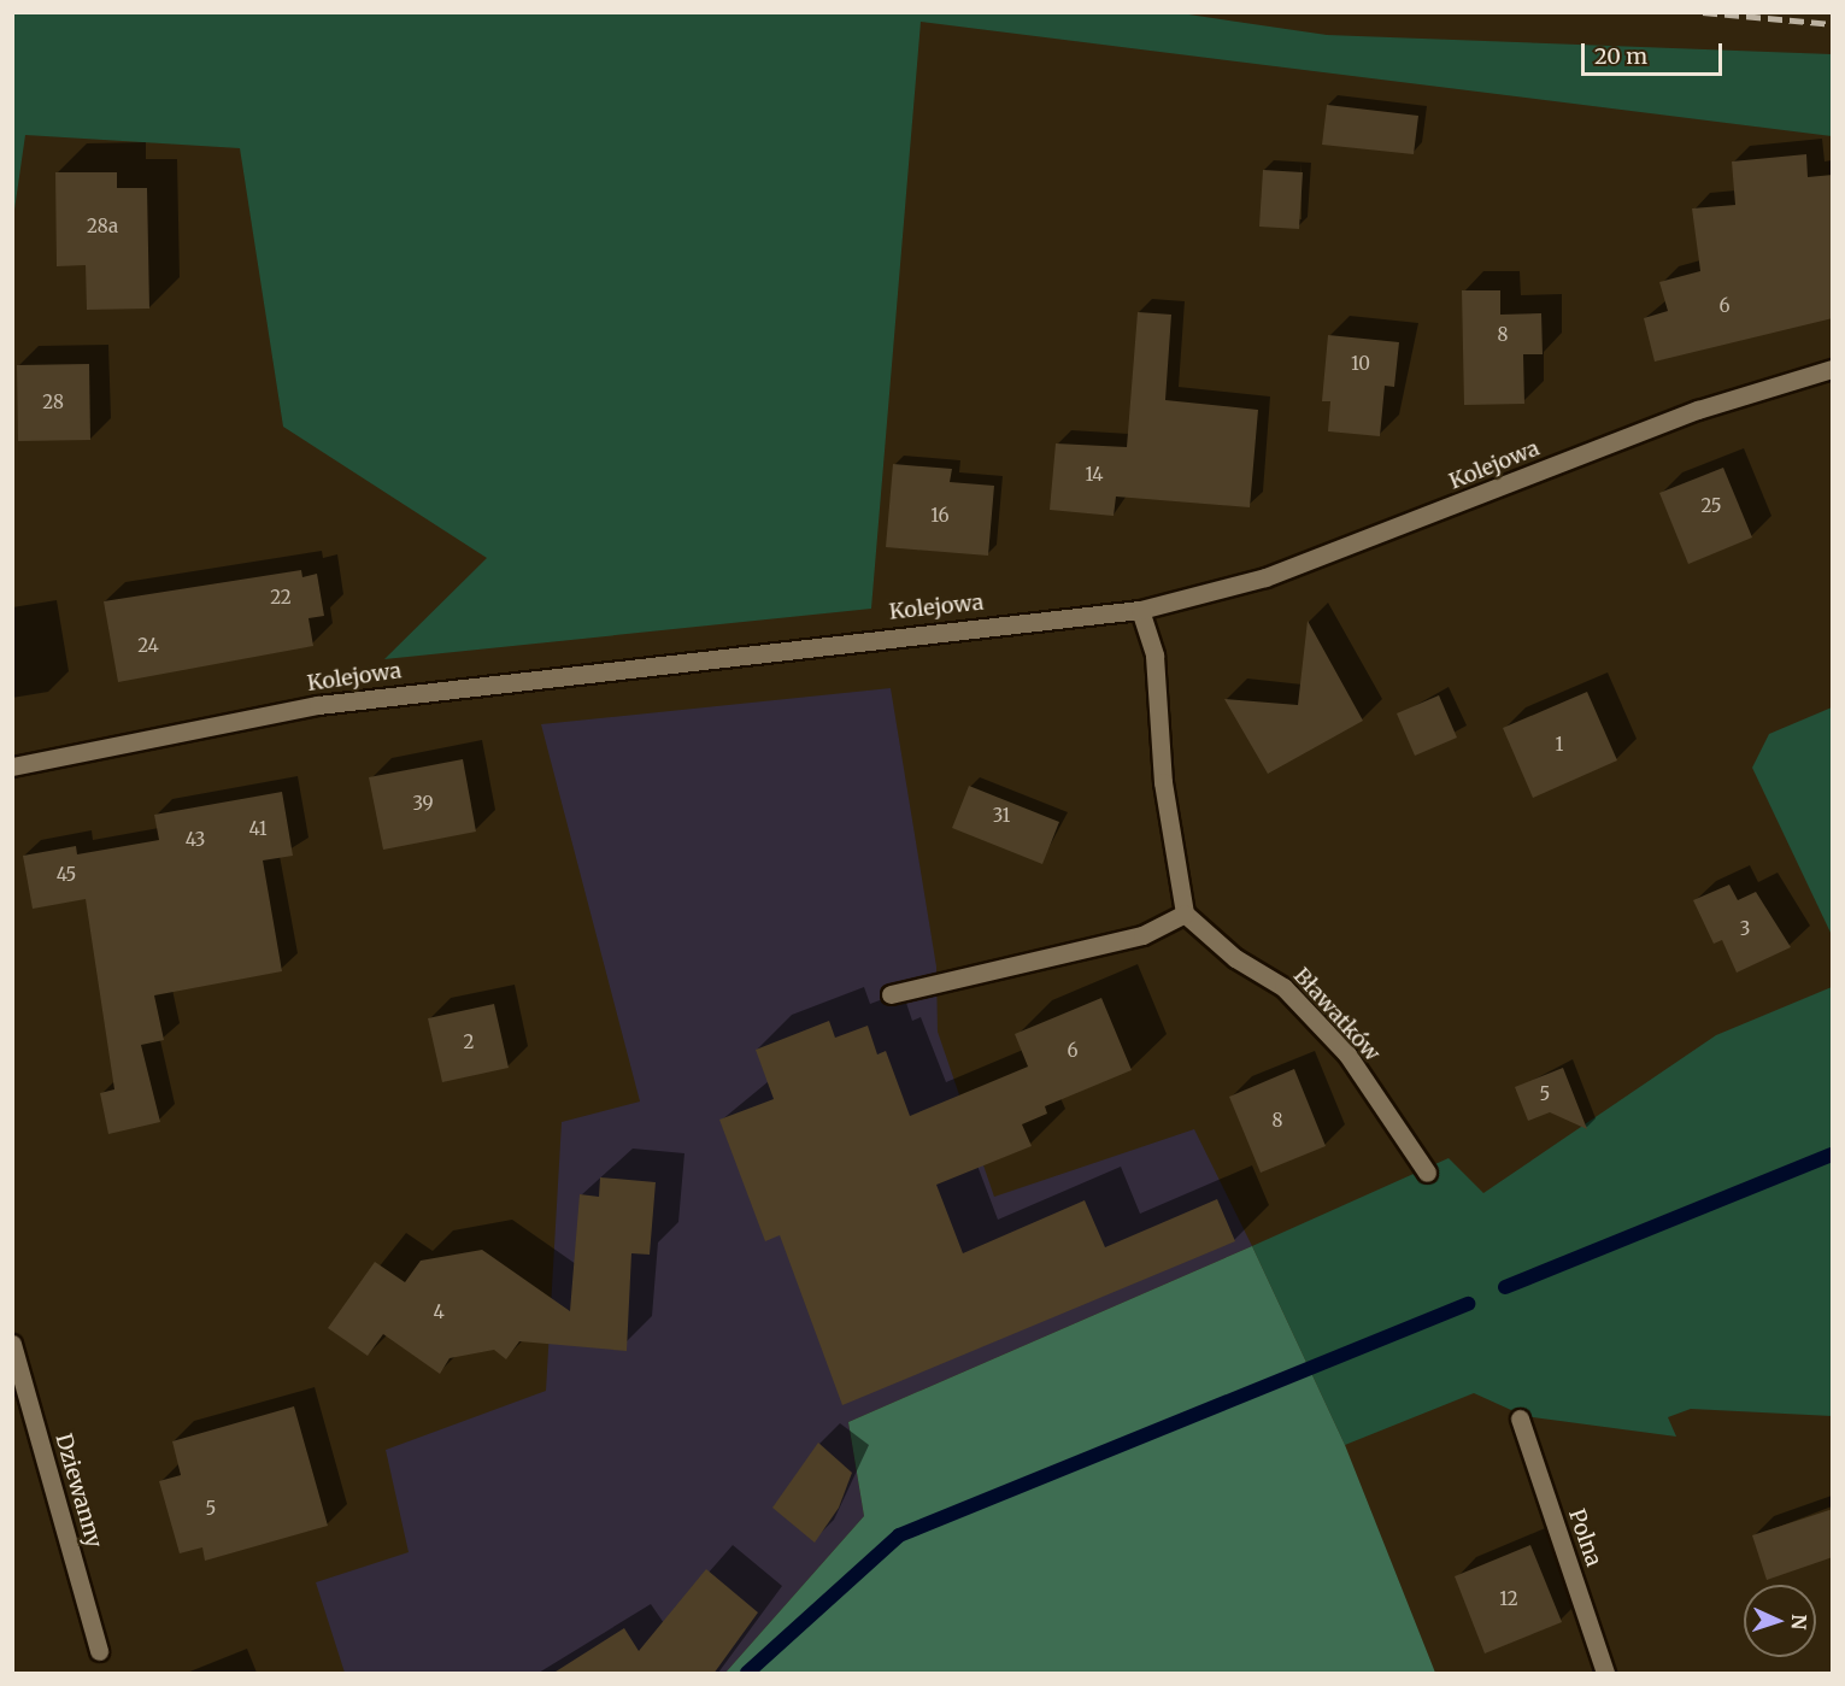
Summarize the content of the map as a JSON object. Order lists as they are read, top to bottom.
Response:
{
  "streets": {
    "street": [
      "Kolejowa",
      "Bławatków",
      "Dziewanny",
      "Polna"
    ]
  },
  "house_numbers": [
    "28a",
    "6",
    "8",
    "10",
    "28",
    "14",
    "25",
    "16",
    "22",
    "24",
    "1",
    "39",
    "31",
    "41",
    "43",
    "45",
    "3",
    "2",
    "6",
    "5",
    "8",
    "4",
    "5",
    "12"
  ],
  "scale_bar": "20 m",
  "north": "right"
}
